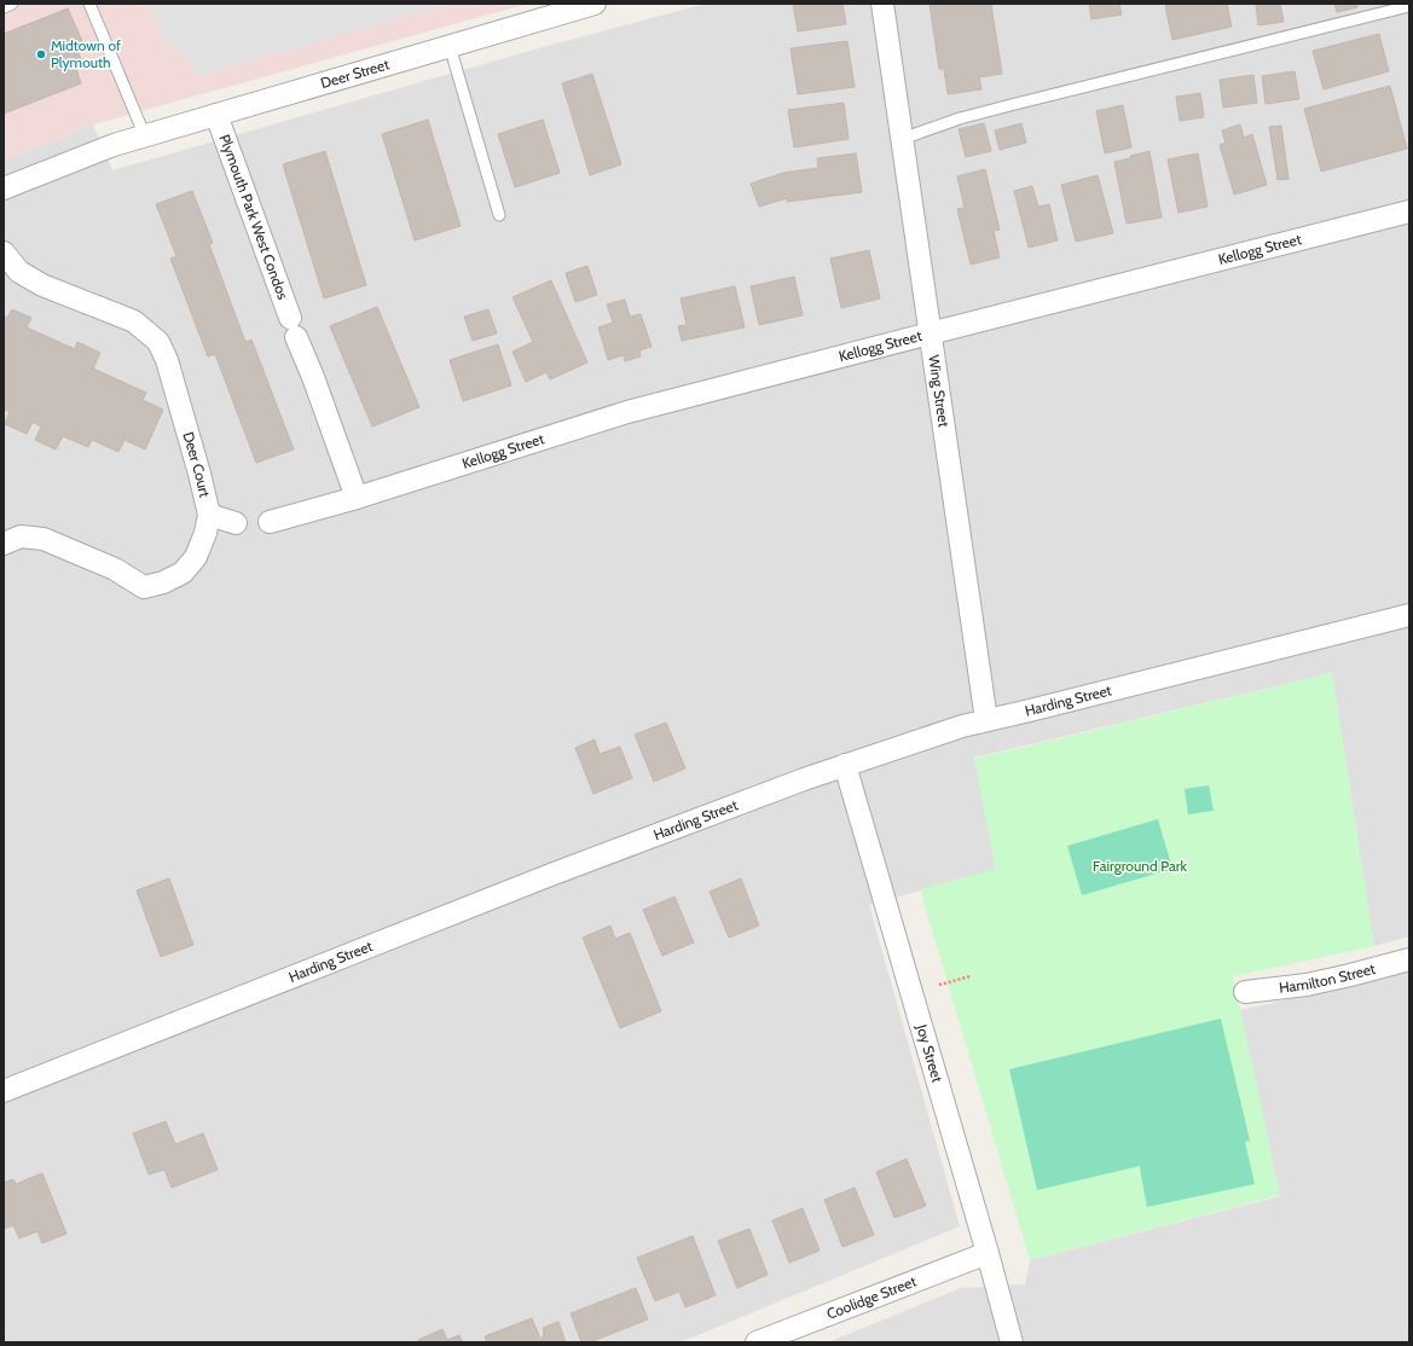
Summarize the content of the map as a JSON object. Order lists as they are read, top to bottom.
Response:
{
  "streets": {
    "street": [
      "Deer Street",
      "Plymouth Park West Condos",
      "Kellogg Street",
      "Wing Street",
      "Deer Court",
      "Harding Street",
      "Hamilton Street",
      "Joy Street",
      "Coolidge Street"
    ]
  },
  "crossings": [
    ["Deer Street", "Plymouth Park West Condos"],
    ["Plymouth Park West Condos", "Kellogg Street"],
    ["Kellogg Street", "Wing Street"],
    ["Wing Street", "Harding Street"],
    ["Harding Street", "Joy Street"],
    ["Joy Street", "Coolidge Street"]
  ],
  "parks": ["Fairground Park"],
  "places": ["Midtown of Plymouth"]
}
